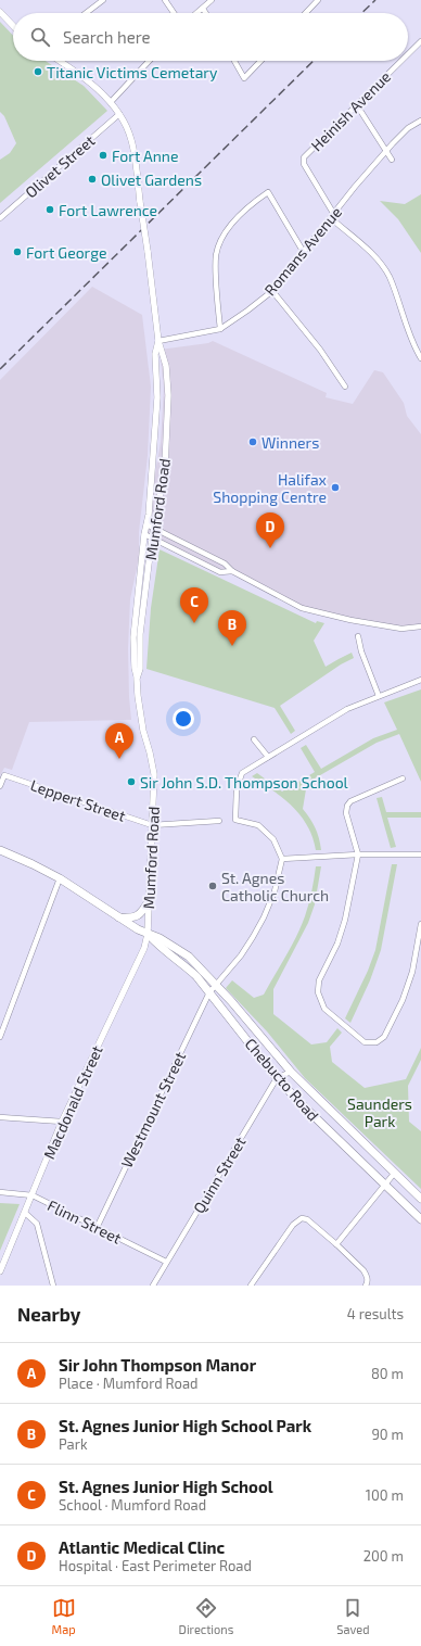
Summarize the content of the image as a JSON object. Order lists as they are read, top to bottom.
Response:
{
  "streets": {
    "main road": ["Chebucto Road"],
    "street": [
      "Heinish Avenue",
      "Olivet Street",
      "Romans Avenue",
      "Mumford Road",
      "Leppert Street",
      "Macdonald Street",
      "Westmount Street",
      "Quinn Street",
      "Flinn Street"
    ]
  },
  "crossings": [
    ["Heinish Avenue", "Romans Avenue"],
    ["Olivet Street", "Mumford Road"],
    ["Romans Avenue", "Mumford Road"],
    ["Mumford Road", "Leppert Street"],
    ["Mumford Road", "Chebucto Road"],
    ["Mumford Road", "Macdonald Street"],
    ["Chebucto Road", "Macdonald Street"],
    ["Chebucto Road", "Westmount Street"],
    ["Chebucto Road", "Quinn Street"],
    ["Macdonald Street", "Flinn Street"],
    ["Westmount Street", "Flinn Street"],
    ["Quinn Street", "Flinn Street"]
  ],
  "parks": ["Saunders Park"],
  "places": [
    "Titanic Victims Cemetary",
    "Fort Anne",
    "Olivet Gardens",
    "Fort Lawrence",
    "Fort George",
    "Winners",
    "Halifax Shopping Centre",
    "Sir John S.D. Thompson School",
    "St. Agnes Catholic Church"
  ],
  "page": {
    "search": "Search here",
    "pins": [
      "D",
      "C",
      "B",
      "A"
    ],
    "heading": ["Nearby", "4 results"],
    "list": [
      {
        "mark": "A",
        "name": "Sir John Thompson Manor",
        "note": "Place · Mumford Road",
        "value": "80 m"
      },
      {
        "mark": "B",
        "name": "St. Agnes Junior High School Park",
        "note": "Park",
        "value": "90 m"
      },
      {
        "mark": "C",
        "name": "St. Agnes Junior High School",
        "note": "School · Mumford Road",
        "value": "100 m"
      },
      {
        "mark": "D",
        "name": "Atlantic Medical Clinc",
        "note": "Hospital · East Perimeter Road",
        "value": "200 m"
      }
    ],
    "nav": ["Map", "Directions", "Saved"]
  }
}
